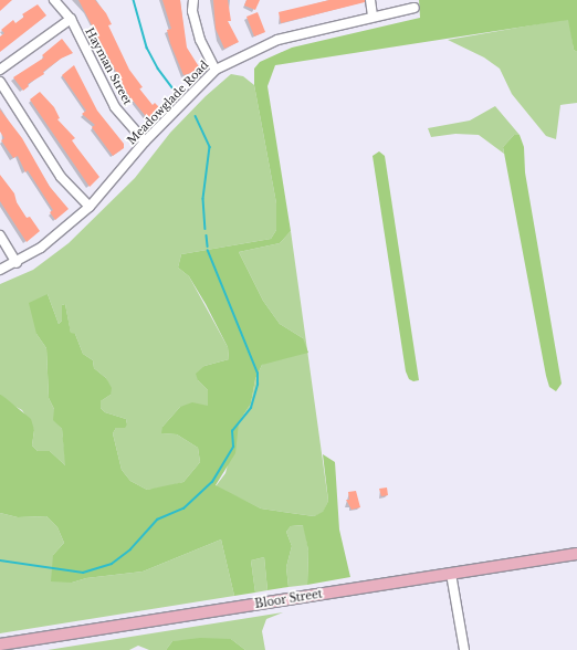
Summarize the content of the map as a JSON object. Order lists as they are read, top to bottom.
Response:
{
  "streets": {
    "main road": ["Bloor Street"],
    "street": ["Hayman Street", "Meadowglade Road"]
  },
  "crossings": [
    ["Hayman Street", "Meadowglade Road"]
  ]
}
